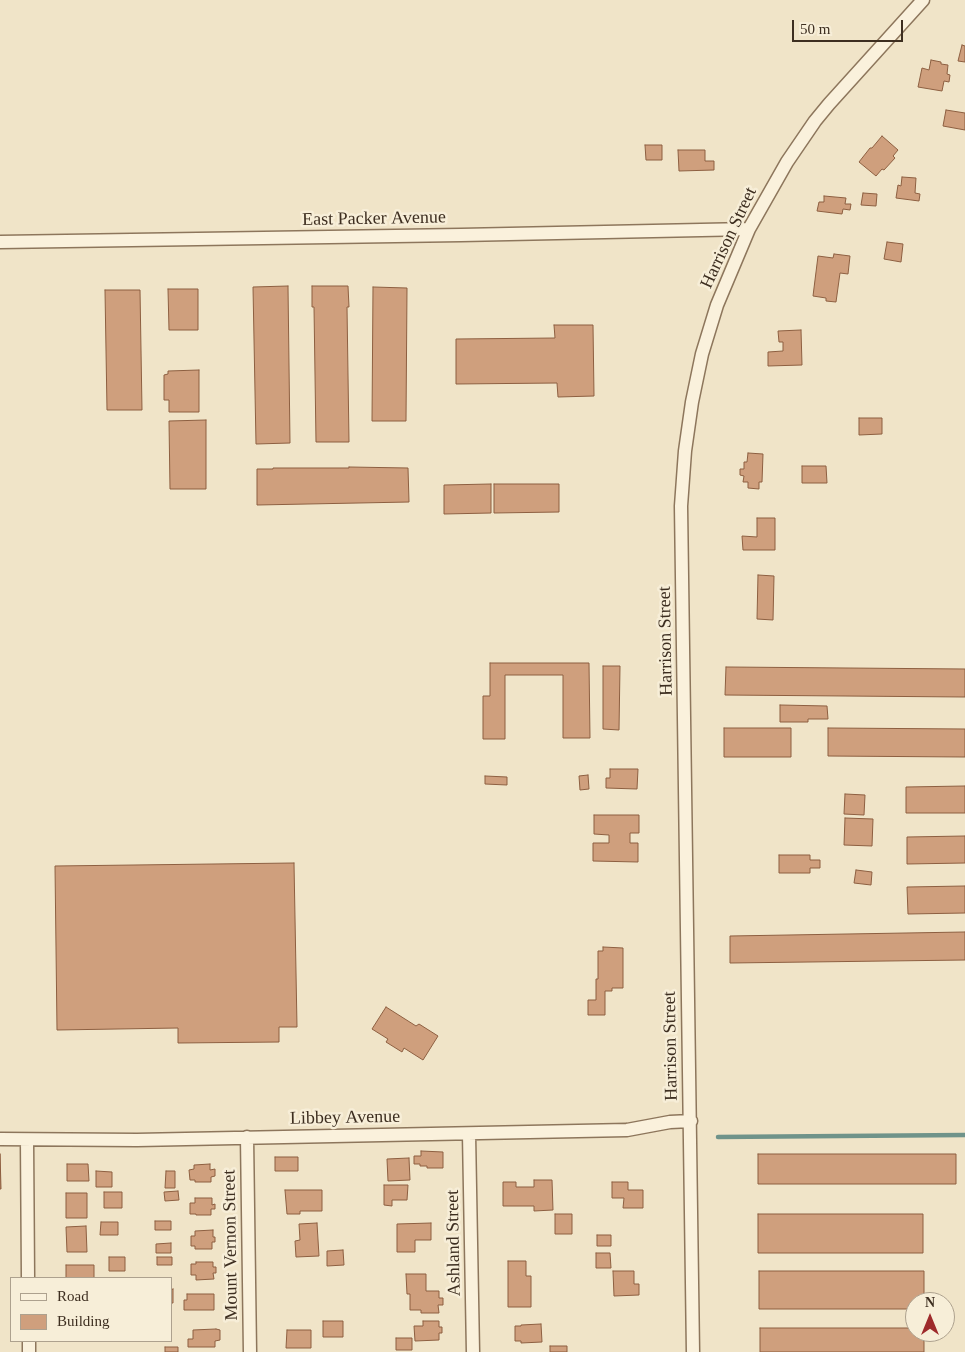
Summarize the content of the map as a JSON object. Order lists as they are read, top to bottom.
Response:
{
  "streets": {
    "street": [
      "East Packer Avenue",
      "Harrison Street",
      "Libbey Avenue",
      "Ashland Street",
      "Mount Vernon Street"
    ]
  },
  "crossings": [
    ["East Packer Avenue", "Harrison Street"],
    ["Harrison Street", "Libbey Avenue"],
    ["Libbey Avenue", "Ashland Street"],
    ["Libbey Avenue", "Mount Vernon Street"]
  ],
  "legend": ["Road", "Building"],
  "scale_bar": "50 m",
  "north": "top"
}
